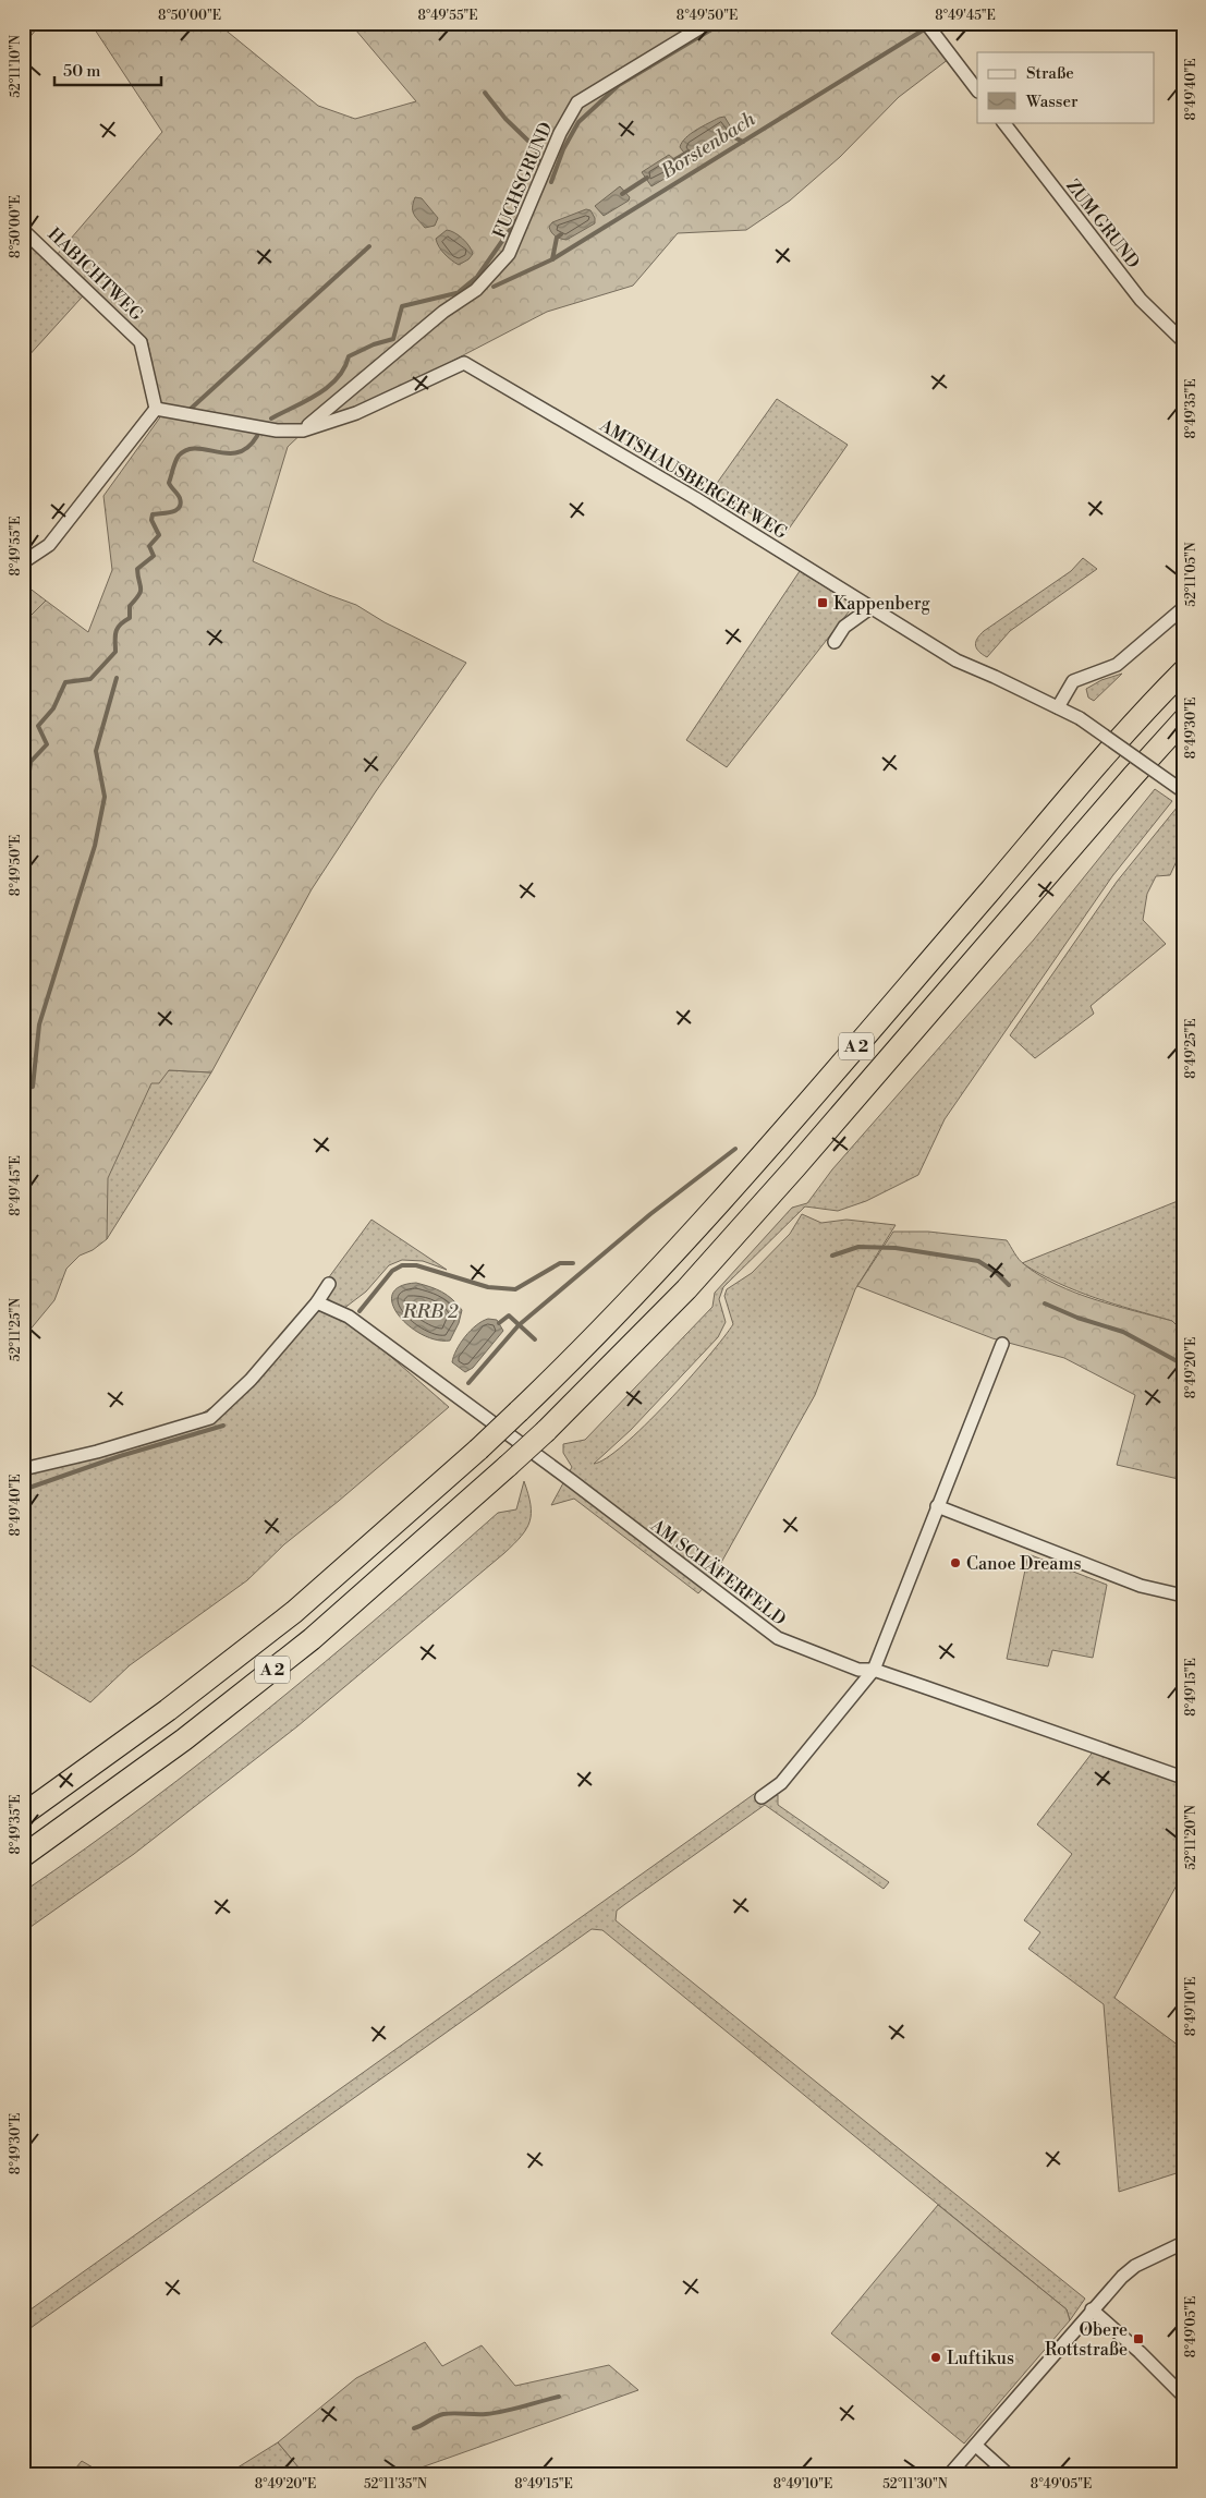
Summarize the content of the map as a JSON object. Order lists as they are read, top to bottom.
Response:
{
  "streets": {
    "highway": ["A 2"],
    "street": [
      "FUCHSGRUND",
      "ZUM GRUND",
      "HABICHTWEG",
      "AMTSHAUSBERGER WEG",
      "AM SCHÄFERFELD"
    ]
  },
  "crossings": [
    ["FUCHSGRUND", "AMTSHAUSBERGER WEG"],
    ["HABICHTWEG", "AMTSHAUSBERGER WEG"]
  ],
  "water": ["Borstenbach", "RRB 2"],
  "places": {
    "transit": ["Kappenberg", "Obere Rottstraße"],
    "other": ["Canoe Dreams", "Luftikus"]
  },
  "legend": ["Straße", "Wasser"],
  "scale_bar": "50 m",
  "coordinates": [
    "8°50'00\"E",
    "8°49'55\"E",
    "8°49'50\"E",
    "8°49'45\"E",
    "52°11'10\"N",
    "8°49'40\"E",
    "8°49'35\"E",
    "52°11'05\"N",
    "8°49'30\"E",
    "8°49'25\"E",
    "52°11'25\"N",
    "8°49'20\"E",
    "8°49'15\"E",
    "52°11'20\"N",
    "8°49'10\"E",
    "8°49'05\"E",
    "52°11'35\"N",
    "52°11'30\"N"
  ]
}
